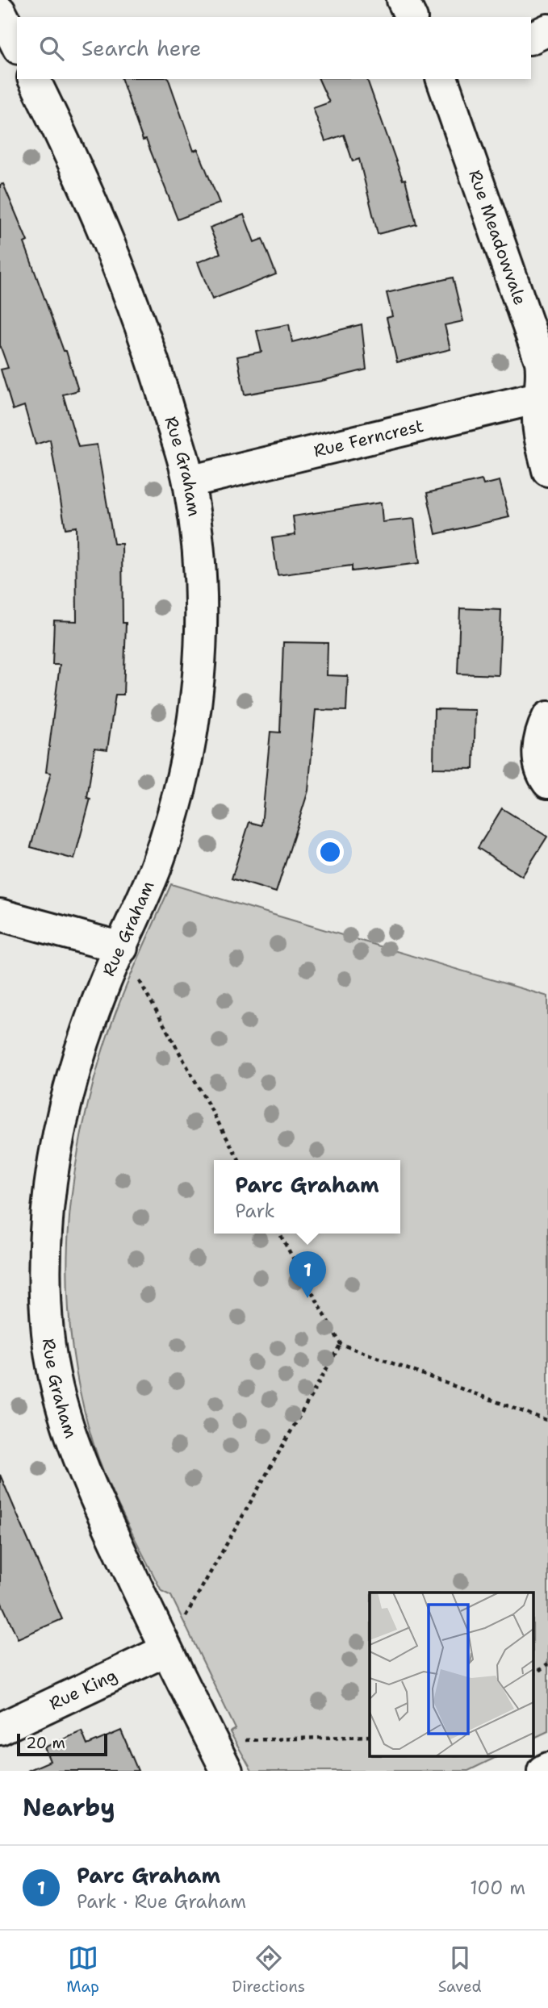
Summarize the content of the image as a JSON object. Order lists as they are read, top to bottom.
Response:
{
  "streets": {
    "street": [
      "Rue Meadowvale",
      "Rue Ferncrest",
      "Rue Graham",
      "Rue King"
    ]
  },
  "crossings": [
    ["Rue Meadowvale", "Rue Ferncrest"],
    ["Rue Ferncrest", "Rue Graham"],
    ["Rue Graham", "Rue King"]
  ],
  "scale_bar": "20 m",
  "page": {
    "search": "Search here",
    "popup": ["Parc Graham", "Park"],
    "pins": "1",
    "scale": "20 m",
    "heading": "Nearby",
    "list": [
      {
        "mark": "1",
        "name": "Parc Graham",
        "note": "Park · Rue Graham",
        "value": "100 m"
      }
    ],
    "nav": ["Map", "Directions", "Saved"]
  }
}
